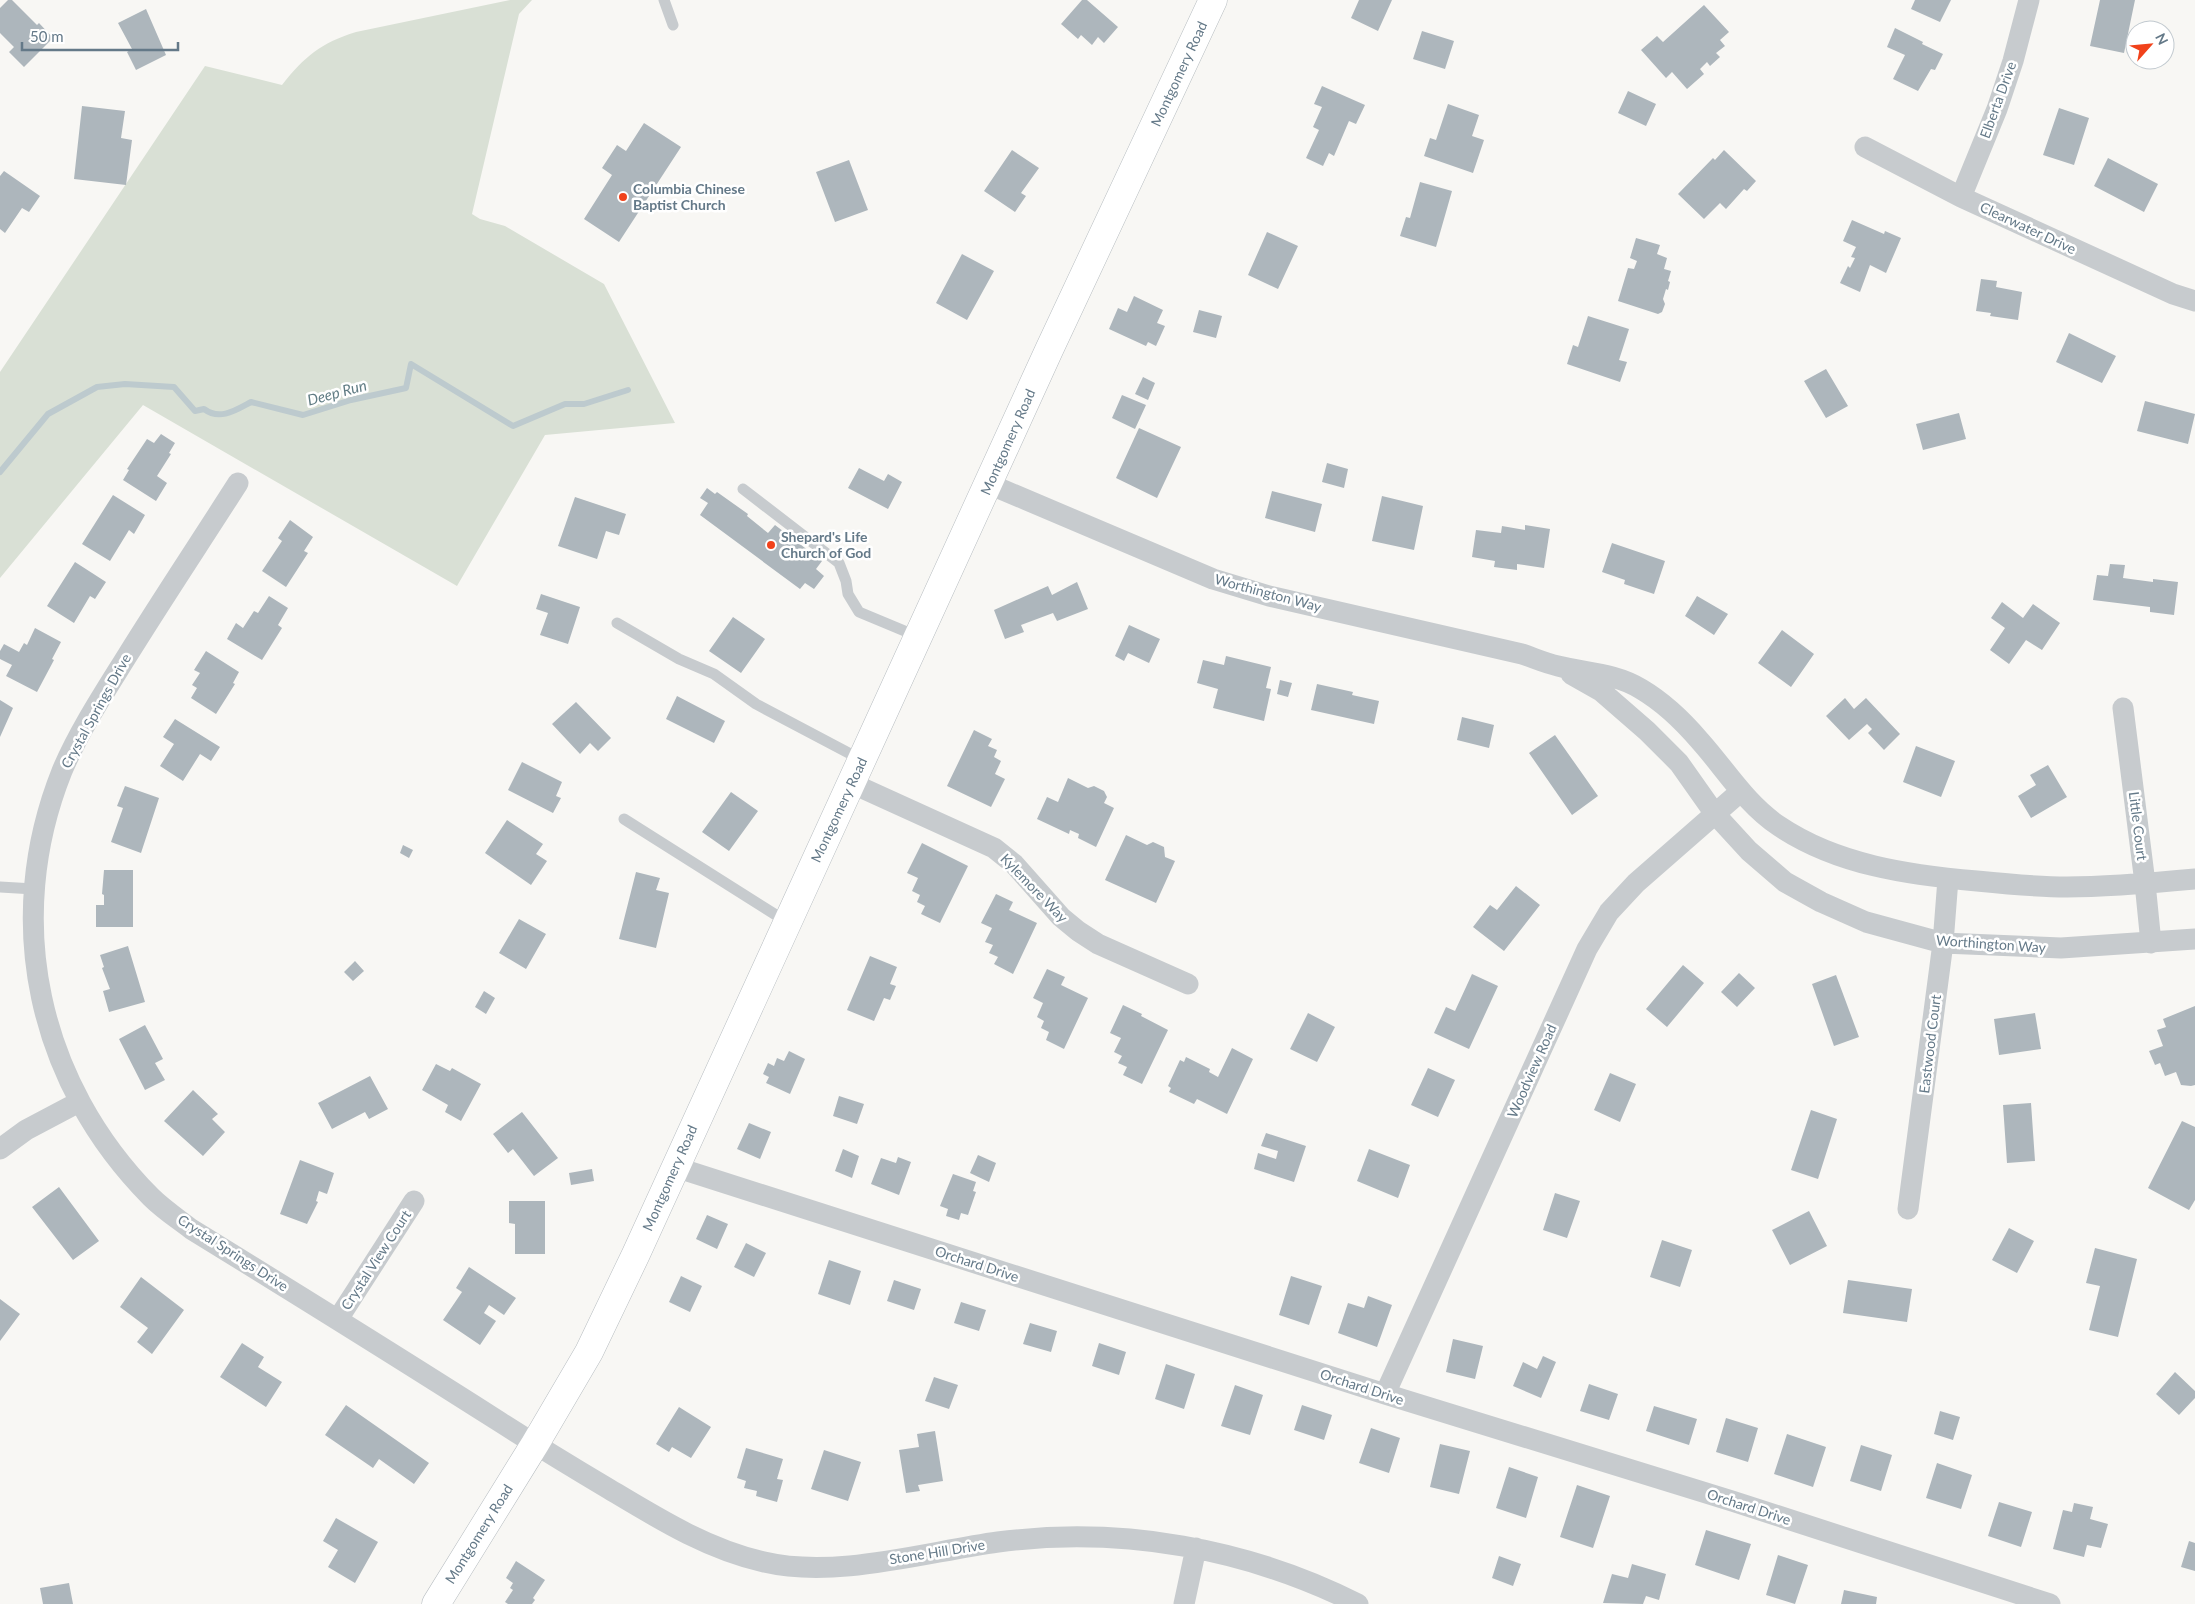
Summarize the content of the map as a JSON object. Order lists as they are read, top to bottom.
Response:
{
  "streets": {
    "main road": ["Montgomery Road"],
    "street": [
      "Elberta Drive",
      "Clearwater Drive",
      "Worthington Way",
      "Crystal Springs Drive",
      "Little Court",
      "Kylemore Way",
      "Eastwood Court",
      "Woodview Road",
      "Crystal View Court",
      "Orchard Drive",
      "Stone Hill Drive"
    ]
  },
  "crossings": [
    ["Montgomery Road", "Worthington Way"],
    ["Montgomery Road", "Crystal Springs Drive"],
    ["Montgomery Road", "Kylemore Way"],
    ["Montgomery Road", "Orchard Drive"],
    ["Montgomery Road", "Stone Hill Drive"],
    ["Elberta Drive", "Clearwater Drive"],
    ["Worthington Way", "Little Court"],
    ["Worthington Way", "Eastwood Court"],
    ["Worthington Way", "Woodview Road"],
    ["Crystal Springs Drive", "Crystal View Court"],
    ["Crystal Springs Drive", "Stone Hill Drive"],
    ["Woodview Road", "Orchard Drive"]
  ],
  "water": ["Deep Run"],
  "places": ["Columbia Chinese Baptist Church", "Shepard's Life Church of God"],
  "scale_bar": "50 m",
  "north": "top right"
}
